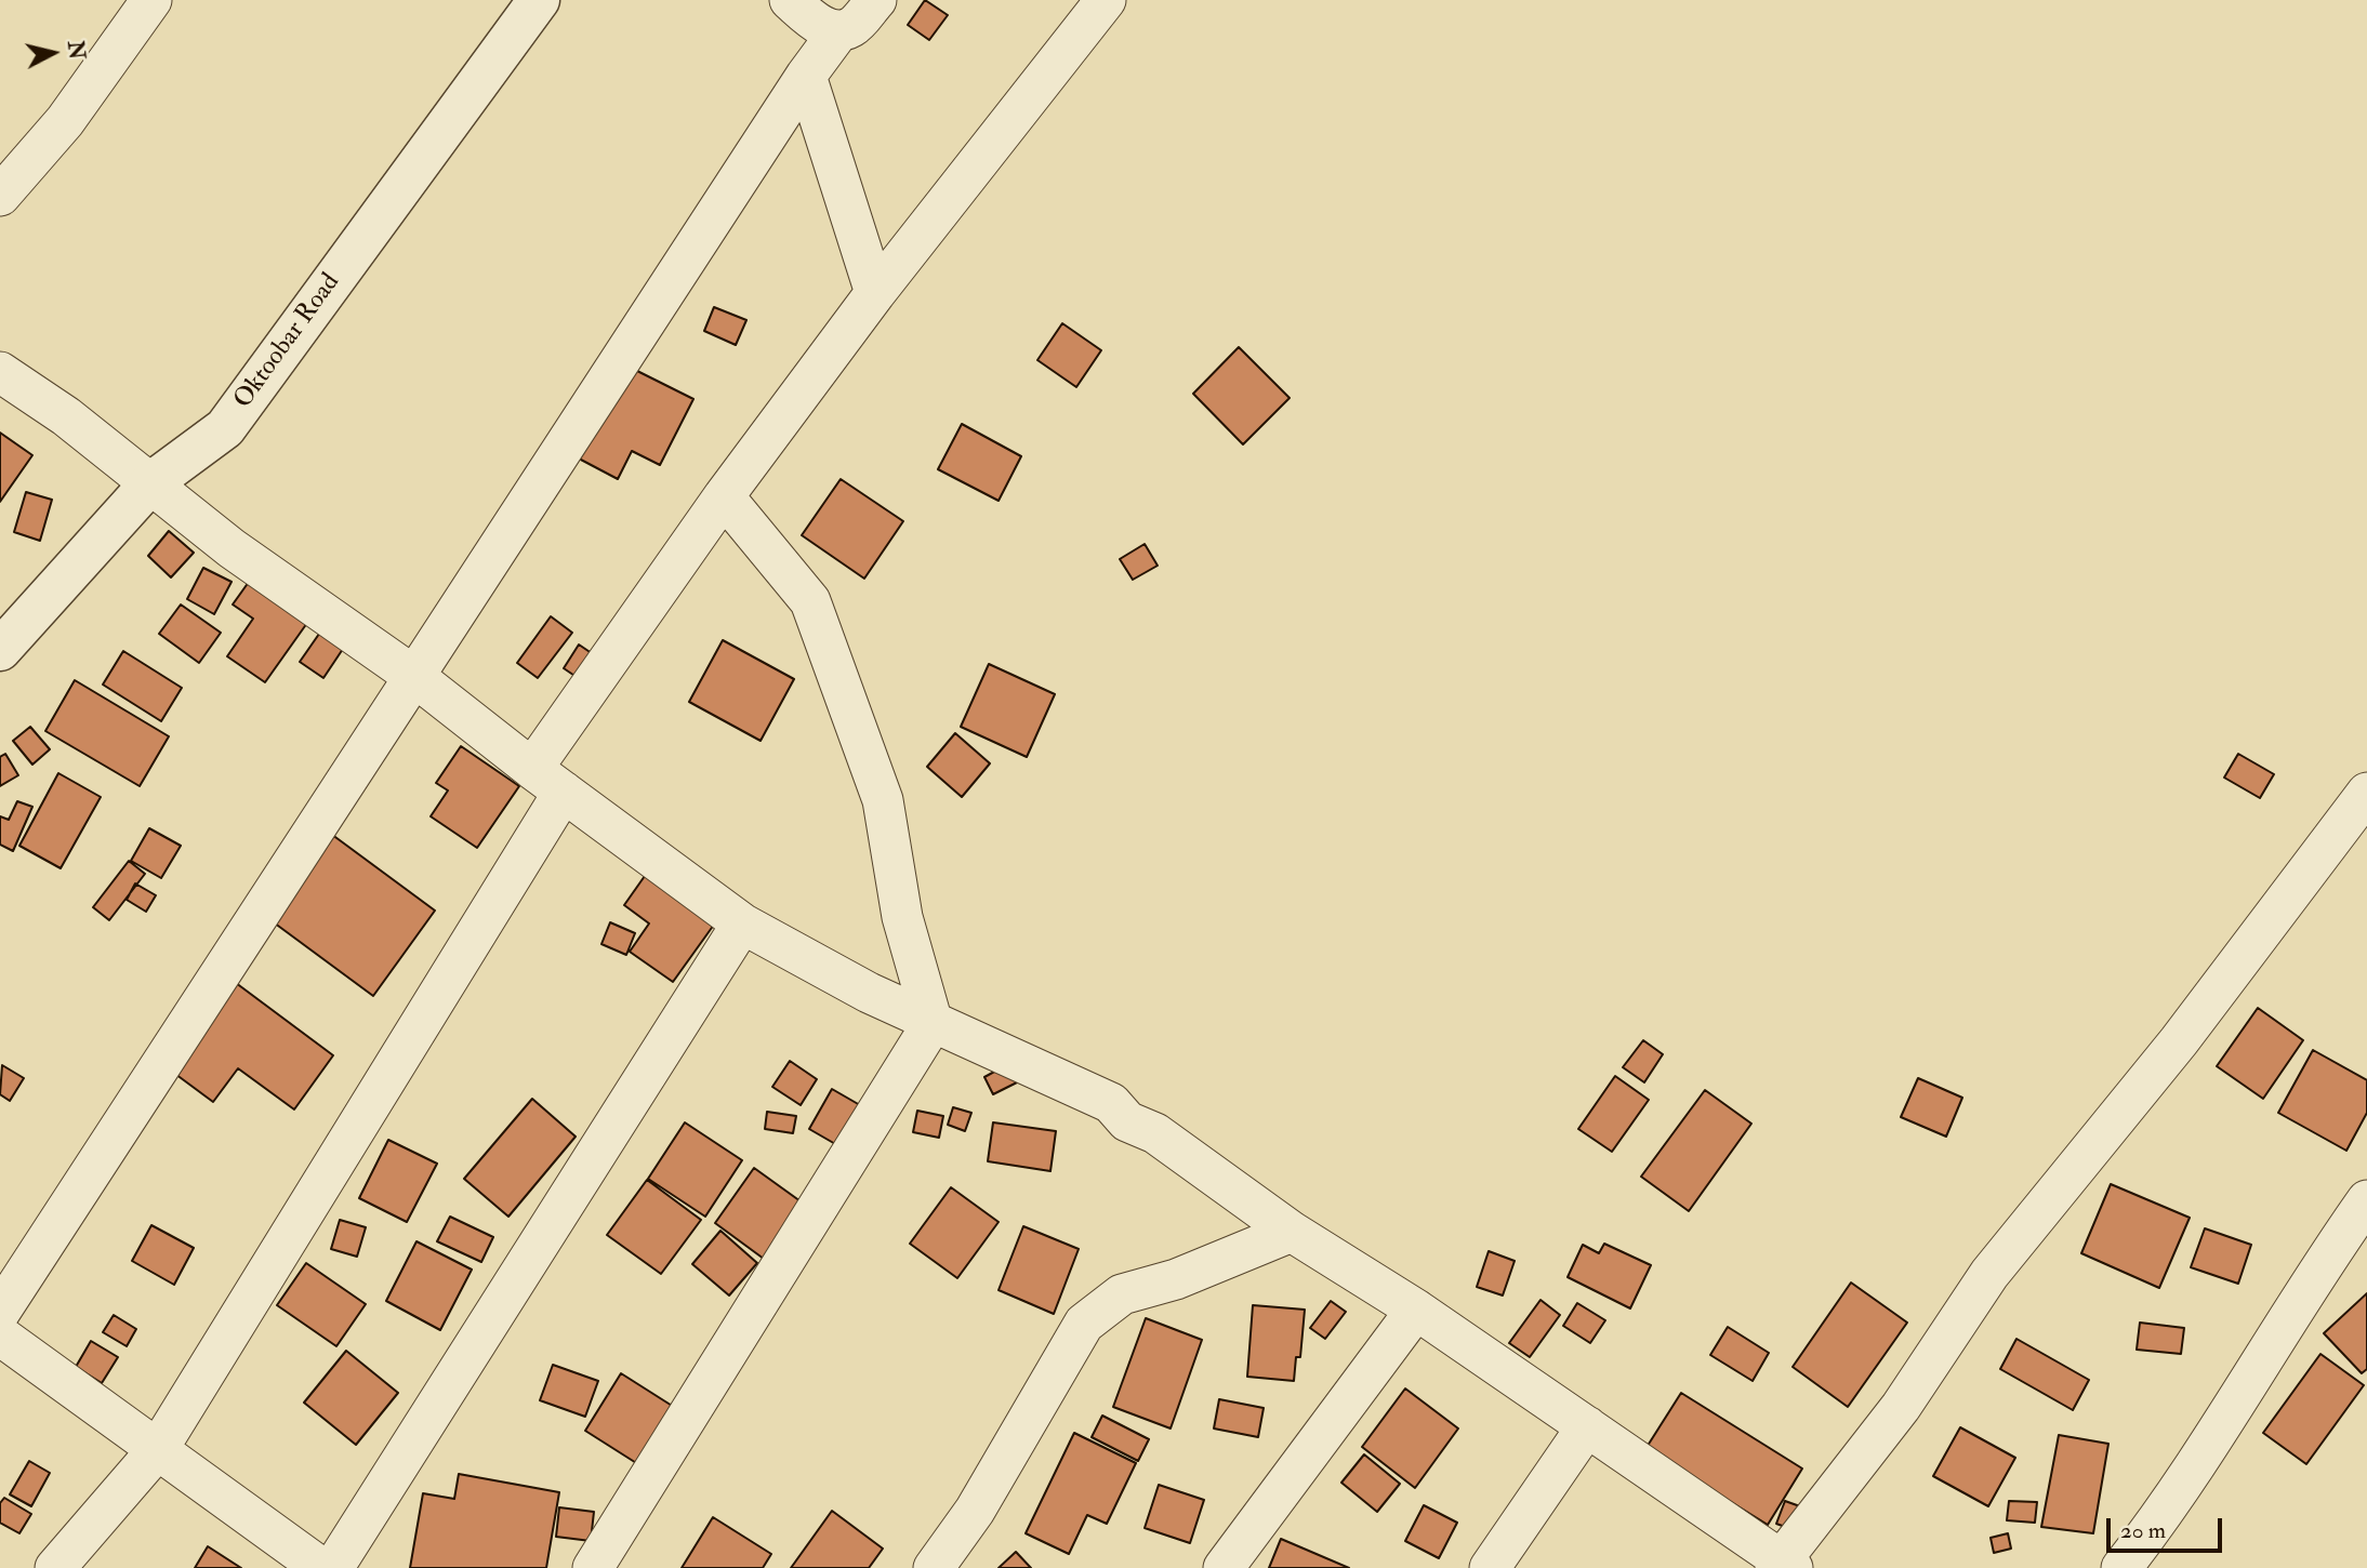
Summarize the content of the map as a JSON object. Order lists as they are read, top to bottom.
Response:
{
  "streets": {
    "street": ["Oktoobar Road"]
  },
  "scale_bar": "20 m",
  "north": "right"
}
